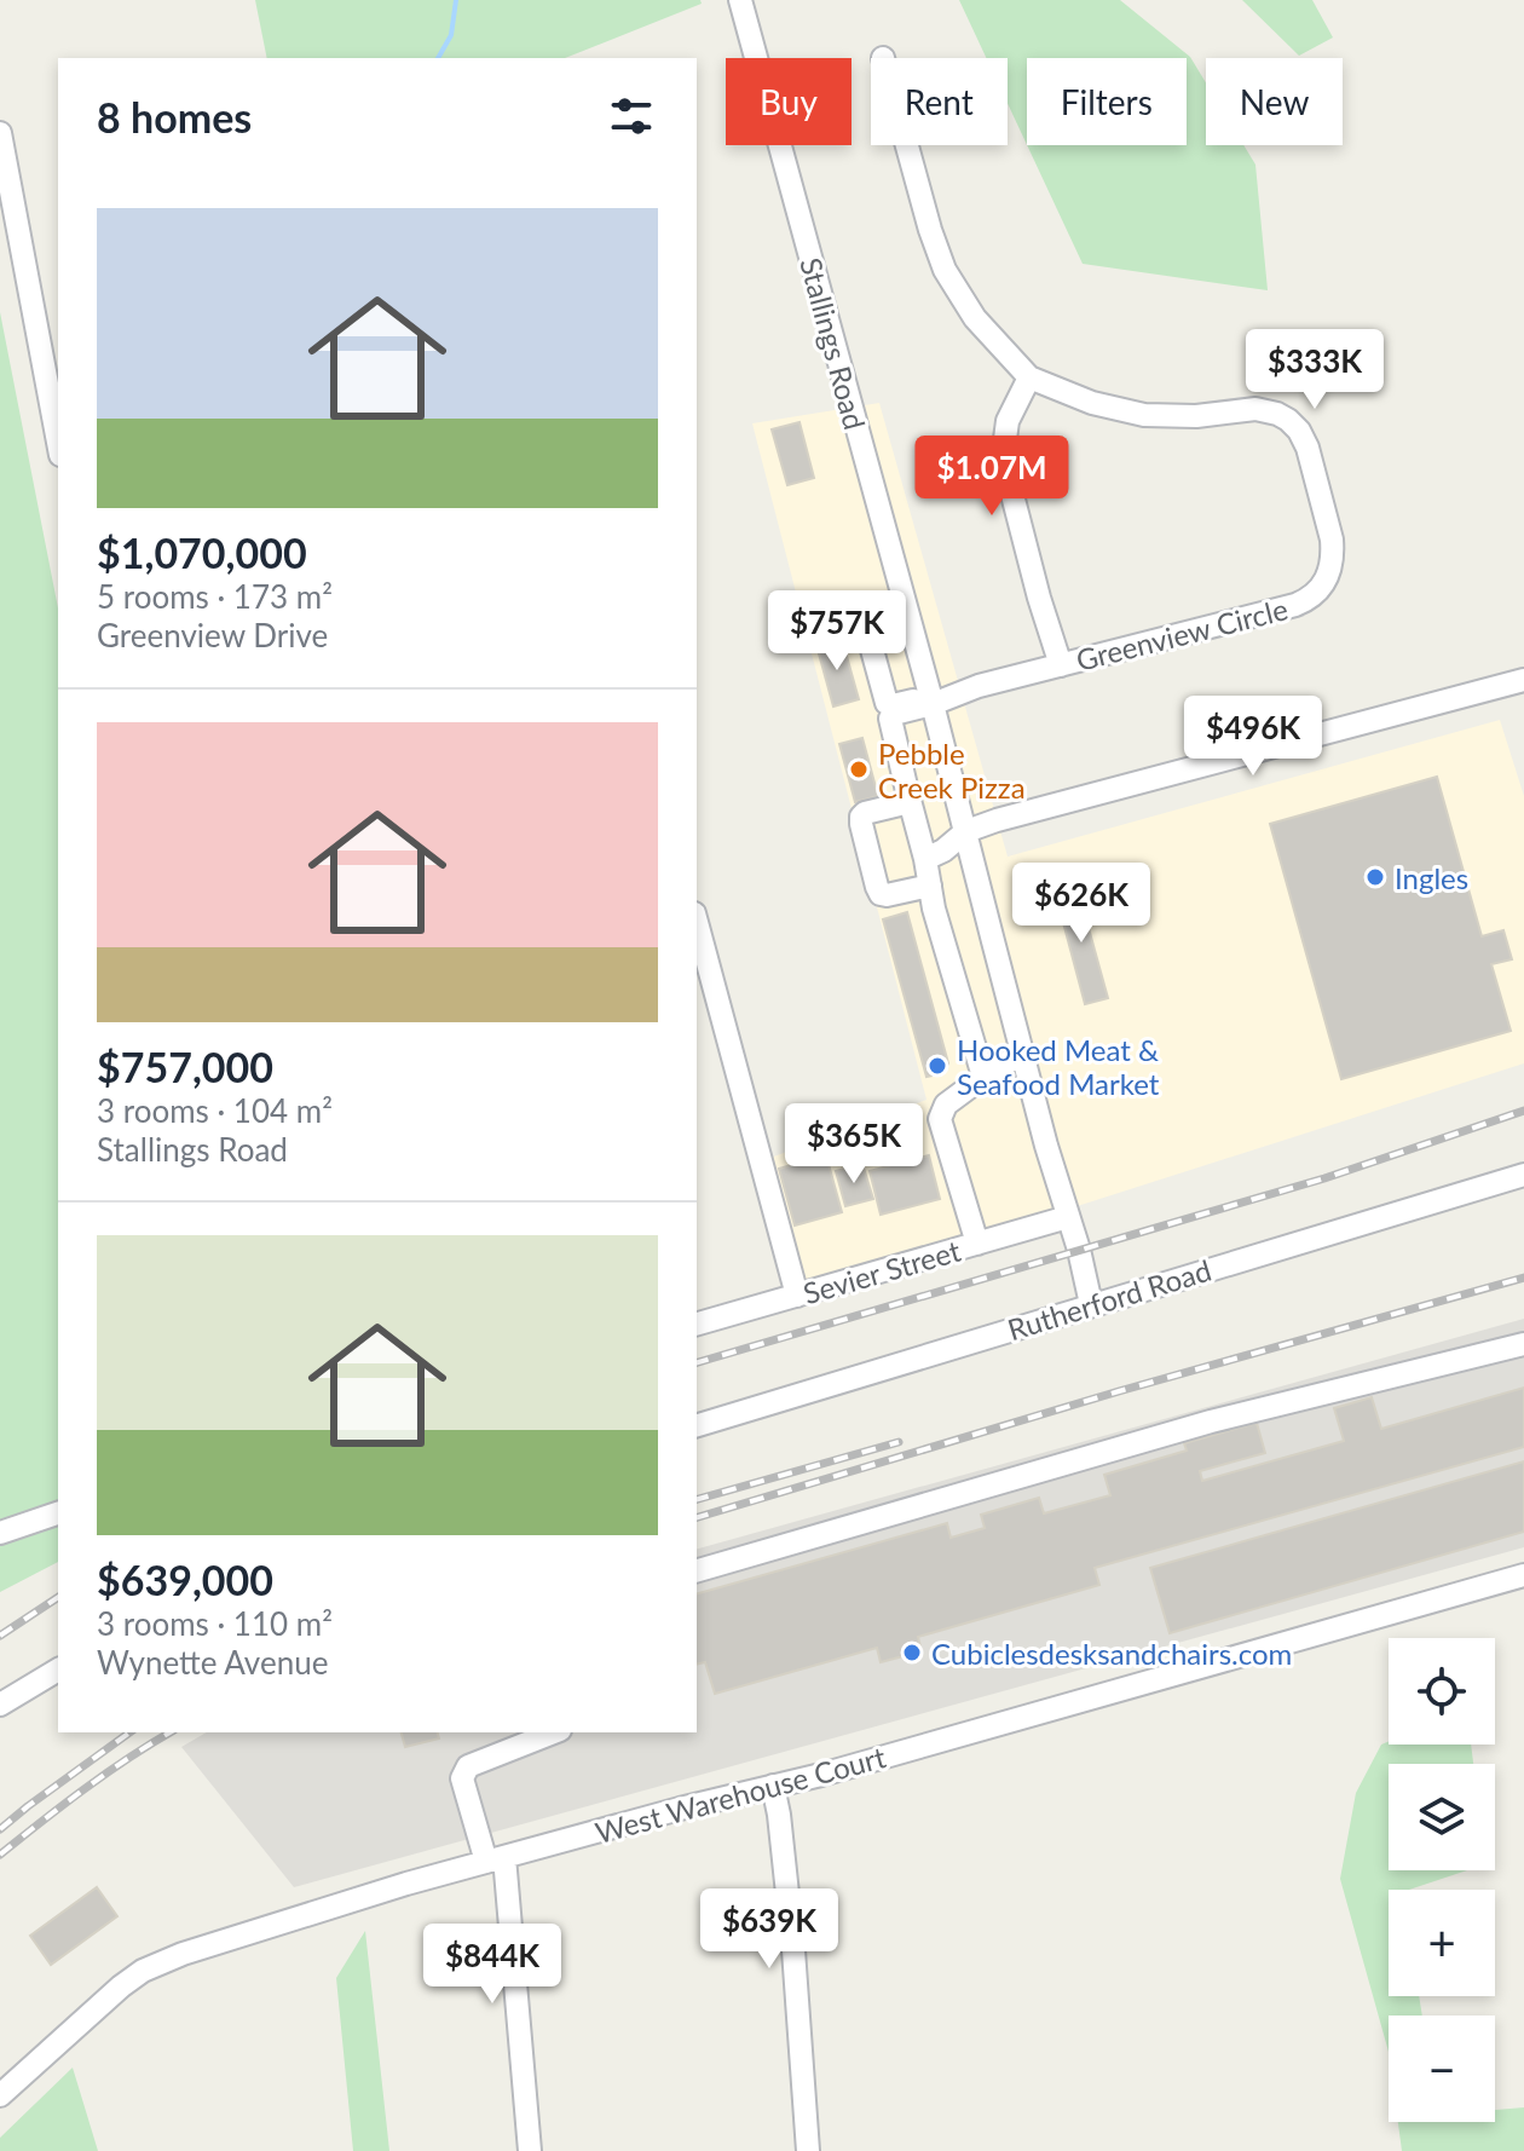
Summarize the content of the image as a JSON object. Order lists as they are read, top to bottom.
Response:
{
  "streets": {
    "street": [
      "Stallings Road",
      "Greenview Circle",
      "Sevier Street",
      "Rutherford Road",
      "West Warehouse Court"
    ]
  },
  "crossings": [
    ["Stallings Road", "Greenview Circle"],
    ["Stallings Road", "Sevier Street"],
    ["Stallings Road", "Rutherford Road"]
  ],
  "places": [
    "Pebble Creek Pizza",
    "Ingles",
    "Hooked Meat & Seafood Market",
    "Cubiclesdesksandchairs.com"
  ],
  "page": {
    "chip": [
      "Buy",
      "Rent",
      "Filters",
      "New"
    ],
    "heading": "8 homes",
    "list": [
      {
        "name": "$1,070,000",
        "note": "5 rooms · 173 m² · Greenview Drive"
      },
      {
        "name": "$757,000",
        "note": "3 rooms · 104 m² · Stallings Road"
      },
      {
        "name": "$639,000",
        "note": "3 rooms · 110 m² · Wynette Avenue"
      }
    ],
    "price": [
      "$333K",
      "$1.07M",
      "$757K",
      "$496K",
      "$626K",
      "$365K",
      "$639K",
      "$844K"
    ],
    "map_buttons": ["+", "−"]
  }
}
